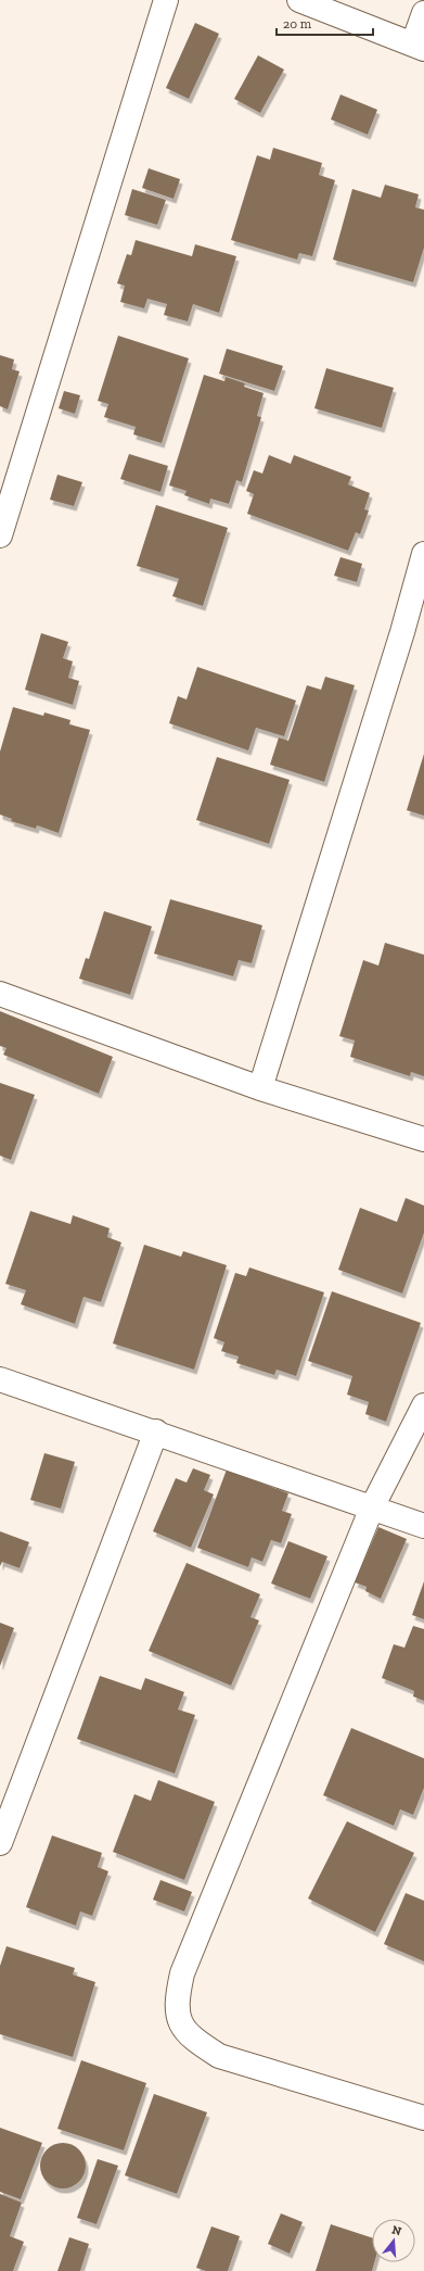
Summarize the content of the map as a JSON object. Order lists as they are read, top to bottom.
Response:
{
  "scale_bar": "20 m",
  "north": "top"
}
